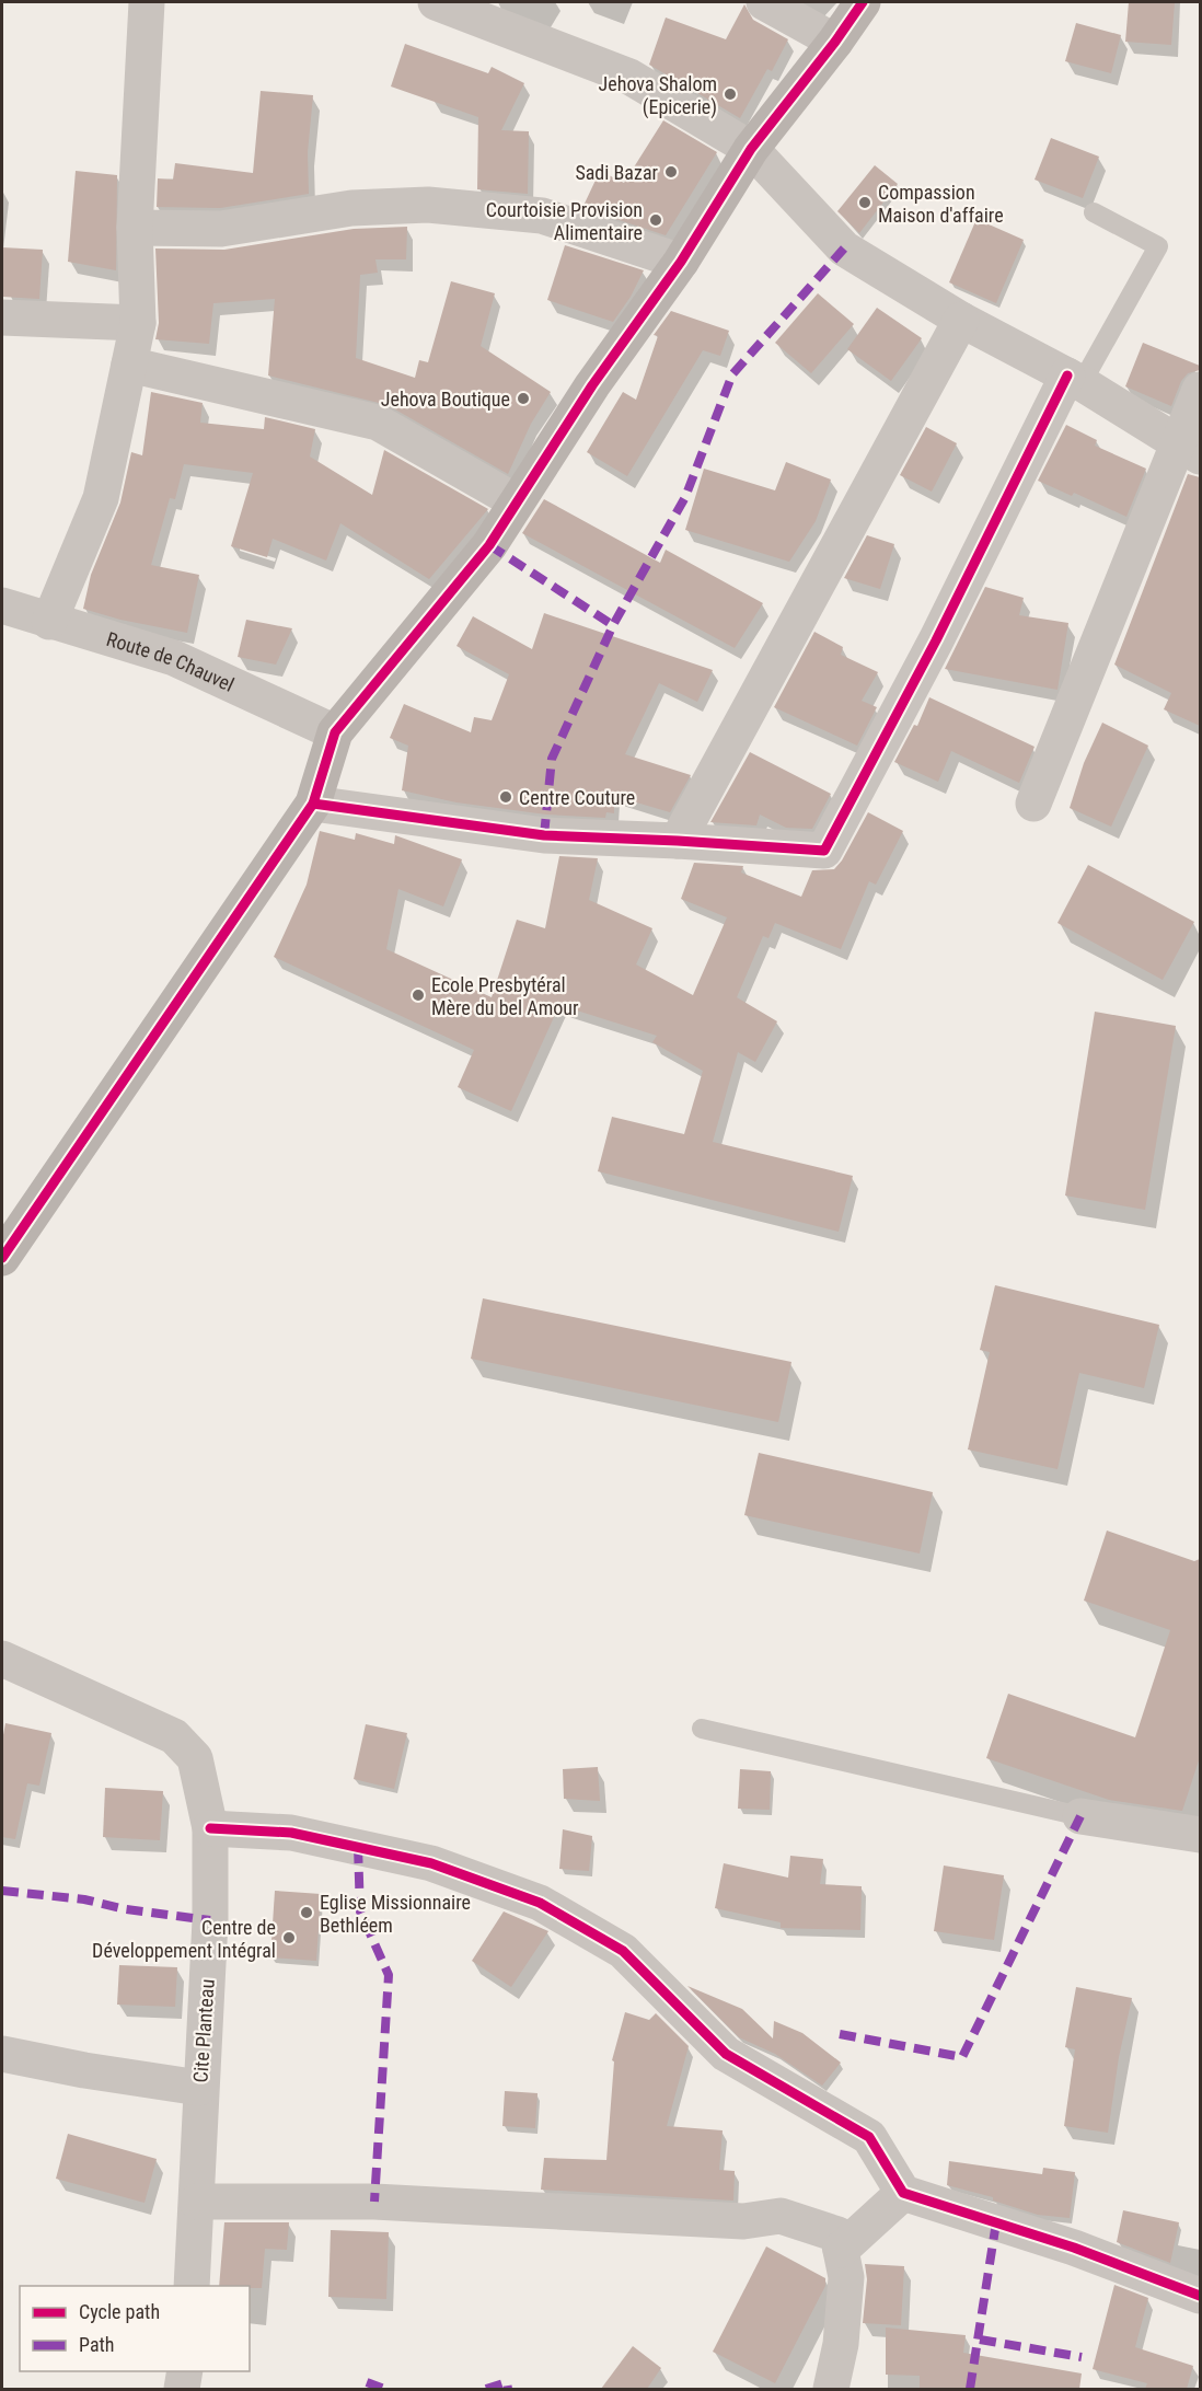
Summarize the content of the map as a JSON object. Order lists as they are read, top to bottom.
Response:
{
  "streets": {
    "street": ["Route de Chauvel", "Cite Planteau"]
  },
  "places": [
    "Jehova Shalom (Epicerie)",
    "Sadi Bazar",
    "Compassion Maison d'affaire",
    "Courtoisie Provision Alimentaire",
    "Jehova Boutique",
    "Centre Couture",
    "Ecole Presbytéral Mère du bel Amour",
    "Eglise Missionnaire Bethléem",
    "Centre de Développement Intégral"
  ],
  "legend": ["Cycle path", "Path"]
}
